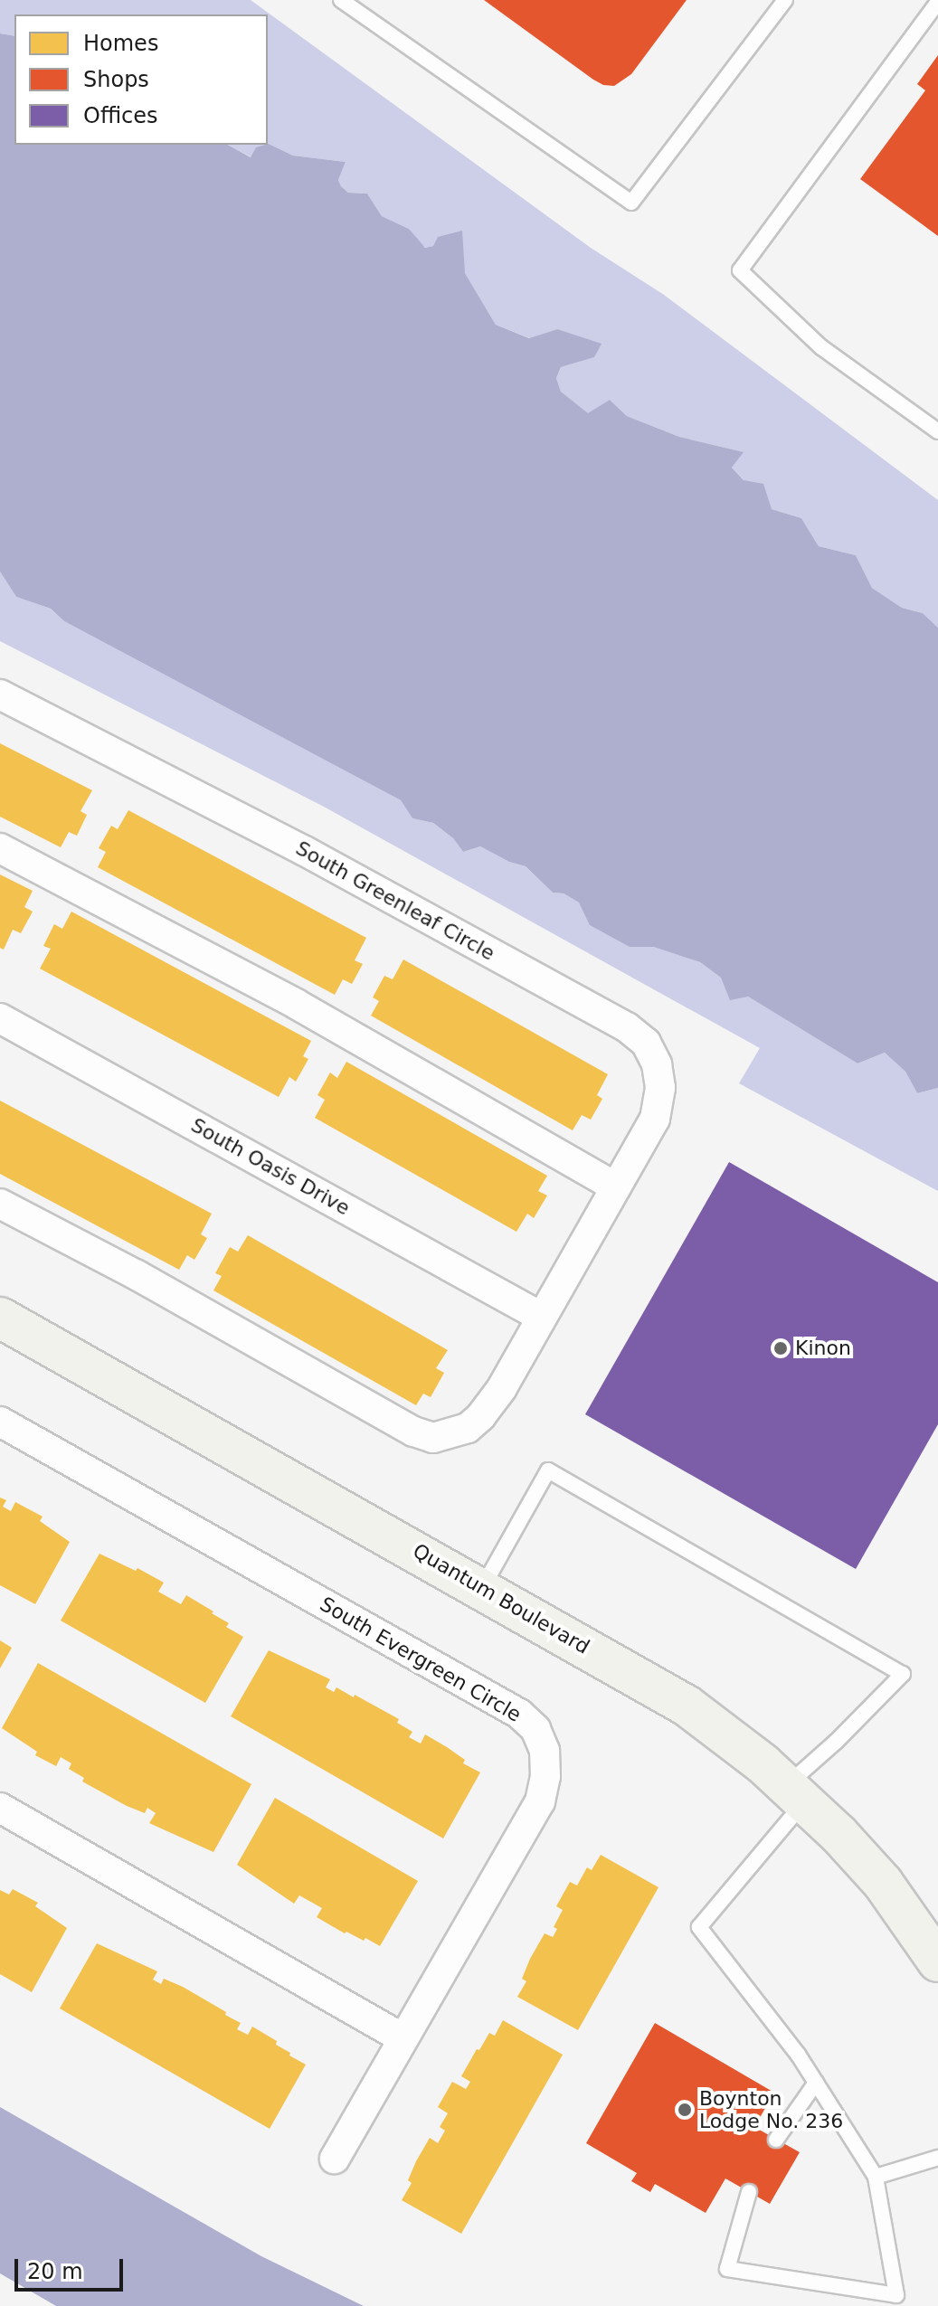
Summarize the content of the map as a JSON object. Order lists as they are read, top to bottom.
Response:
{
  "streets": {
    "street": [
      "South Greenleaf Circle",
      "South Oasis Drive",
      "Quantum Boulevard",
      "South Evergreen Circle"
    ]
  },
  "crossings": [
    ["South Greenleaf Circle", "South Oasis Drive"]
  ],
  "places": ["Kinon", "Boynton Lodge No. 236"],
  "legend": ["Homes", "Shops", "Offices"],
  "scale_bar": "20 m"
}
